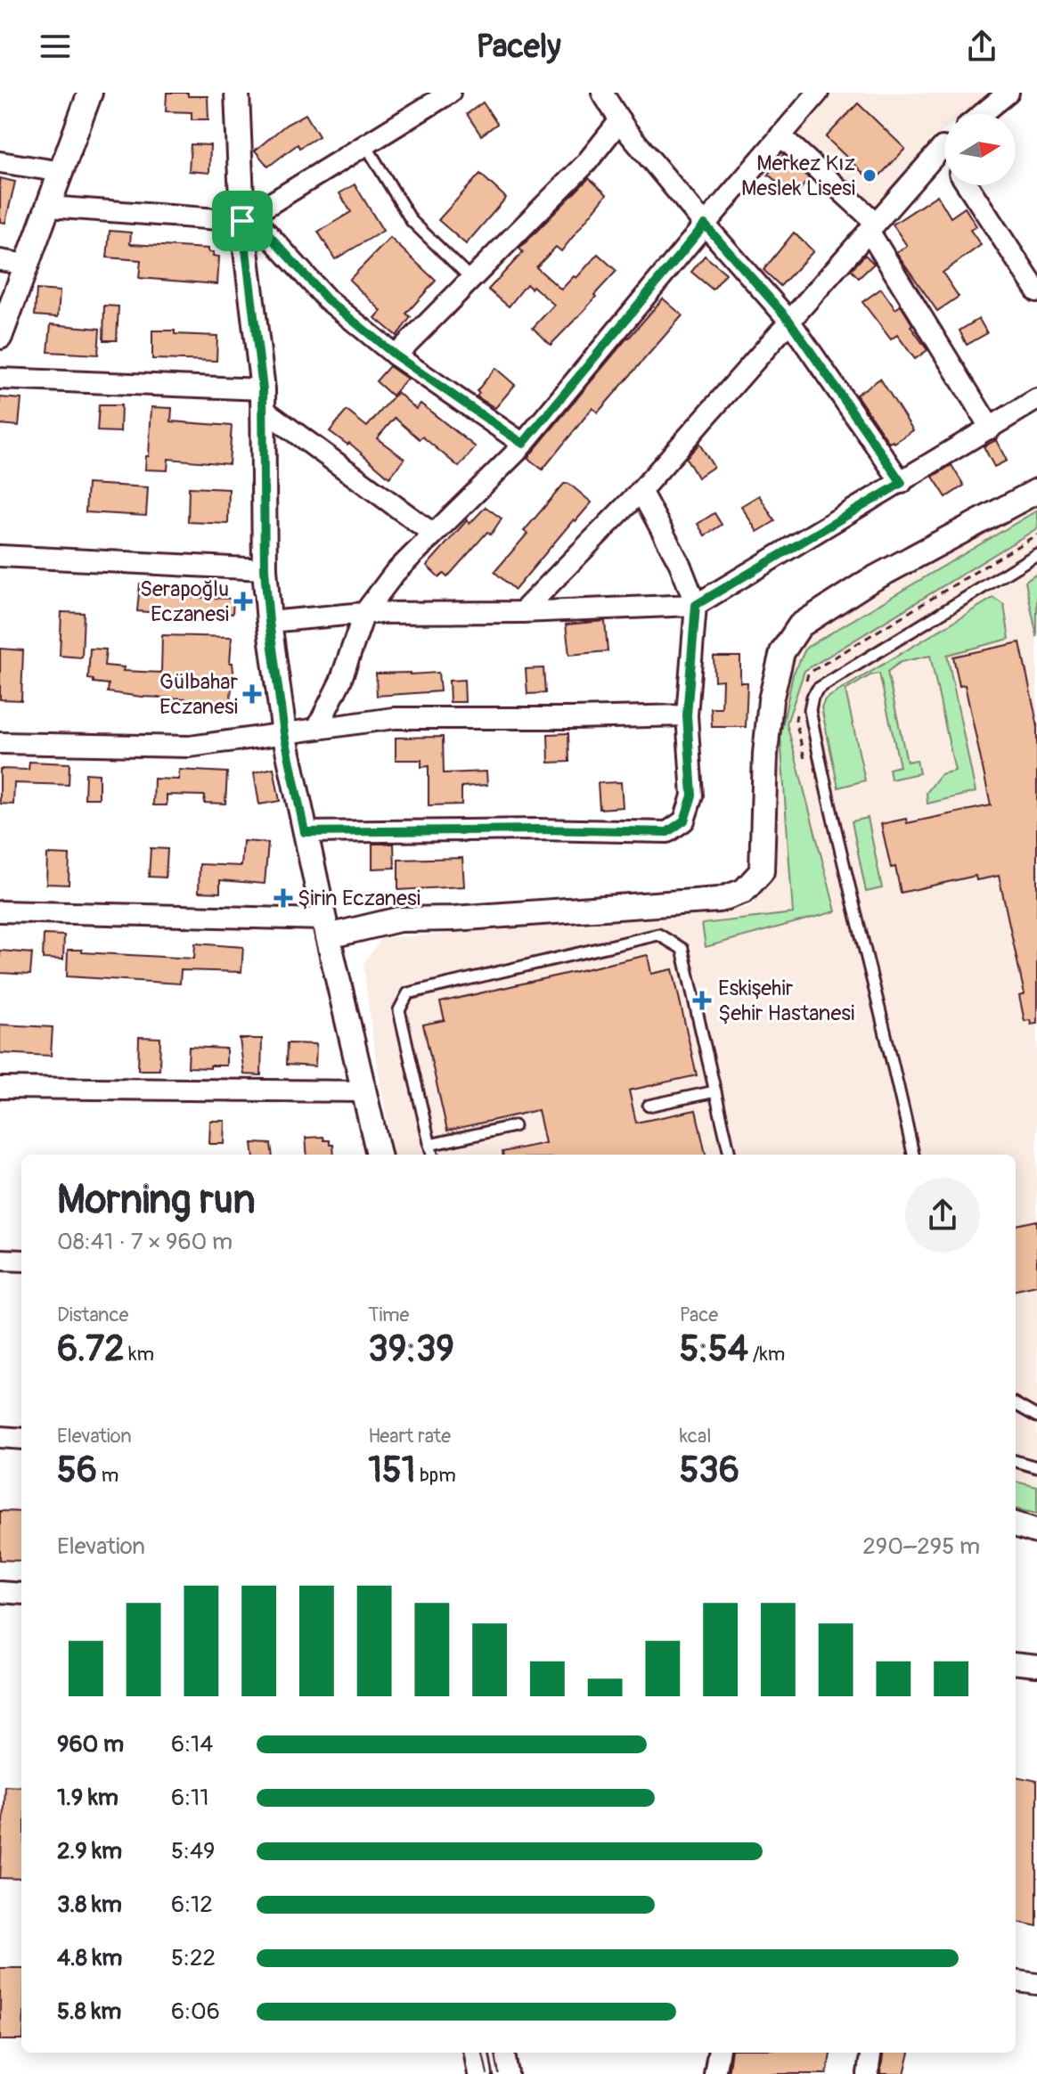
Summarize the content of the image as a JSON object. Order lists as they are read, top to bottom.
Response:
{
  "places": {
    "other": ["Merkez Kız Meslek Lisesi"],
    "health": [
      "Serapoğlu Eczanesi",
      "Gülbahar Eczanesi",
      "Şirin Eczanesi",
      "Eskişehir Şehir Hastanesi"
    ]
  },
  "north": "right",
  "page": {
    "header": "Pacely",
    "heading": ["Morning run", "08:41 · 7 × 960 m"],
    "stats": [
      ["Distance", "6.72 km"],
      ["Time", "39:39"],
      ["Pace", "5:54 /km"],
      ["Elevation", "56 m"],
      ["Heart rate", "151 bpm"],
      ["kcal", "536"]
    ],
    "chart": ["Elevation", "290–295 m"],
    "list": [
      {
        "name": "960 m",
        "note": "6:14"
      },
      {
        "name": "1.9 km",
        "note": "6:11"
      },
      {
        "name": "2.9 km",
        "note": "5:49"
      },
      {
        "name": "3.8 km",
        "note": "6:12"
      },
      {
        "name": "4.8 km",
        "note": "5:22"
      },
      {
        "name": "5.8 km",
        "note": "6:06"
      }
    ]
  }
}
